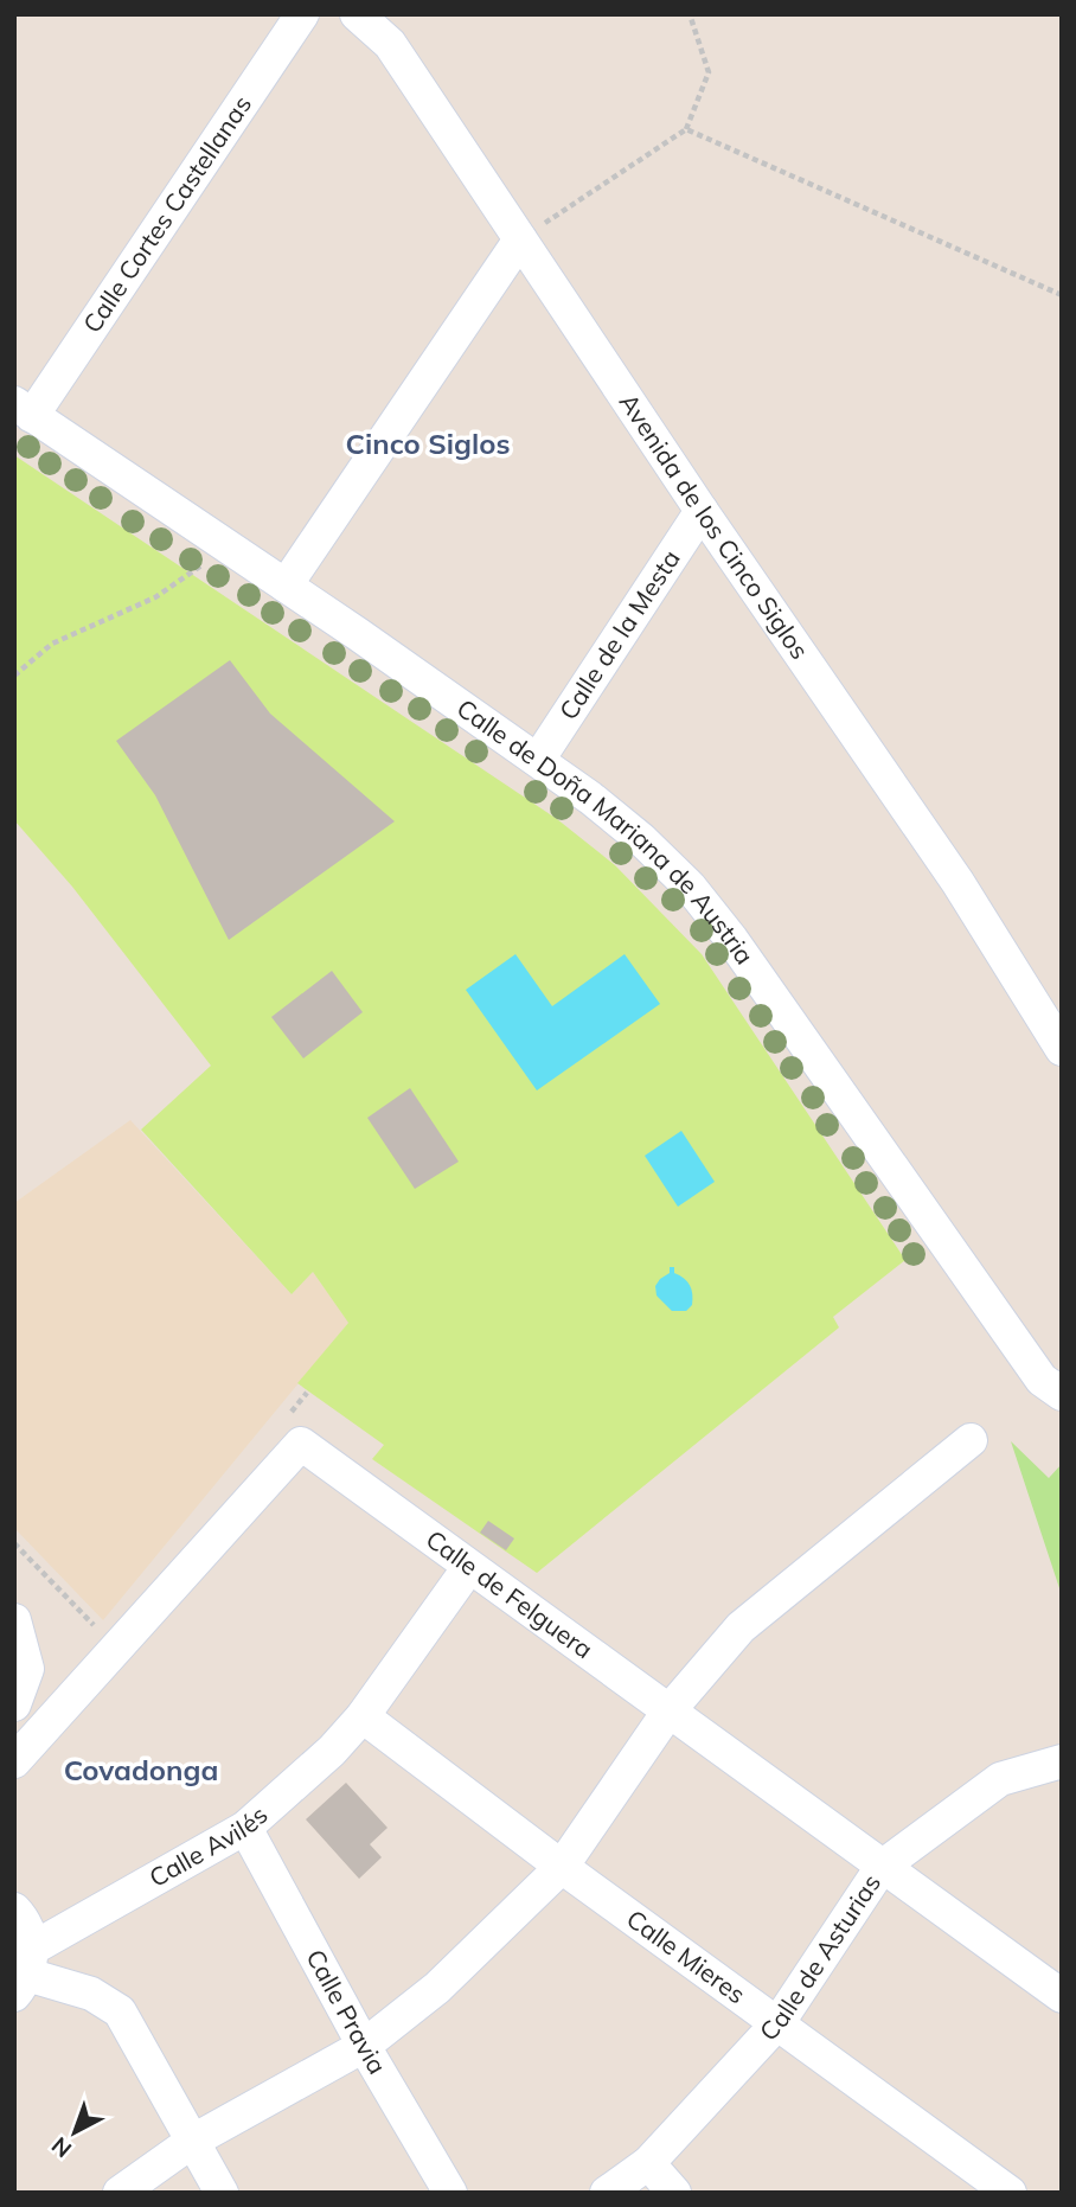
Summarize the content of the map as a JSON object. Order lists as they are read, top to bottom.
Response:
{
  "streets": {
    "street": [
      "Calle Cortes Castellanas",
      "Avenida de los Cinco Siglos",
      "Calle de la Mesta",
      "Calle de Doña Mariana de Austria",
      "Calle de Felguera",
      "Calle Avilés",
      "Calle Mieres",
      "Calle de Asturias",
      "Calle Pravia"
    ]
  },
  "crossings": [
    ["Calle Cortes Castellanas", "Calle de Doña Mariana de Austria"],
    ["Avenida de los Cinco Siglos", "Calle de la Mesta"],
    ["Calle de la Mesta", "Calle de Doña Mariana de Austria"],
    ["Calle de Felguera", "Calle Avilés"],
    ["Calle de Felguera", "Calle de Asturias"],
    ["Calle Avilés", "Calle Mieres"],
    ["Calle Avilés", "Calle Pravia"],
    ["Calle Mieres", "Calle de Asturias"]
  ],
  "districts": ["Cinco Siglos", "Covadonga"],
  "north": "bottom left"
}
